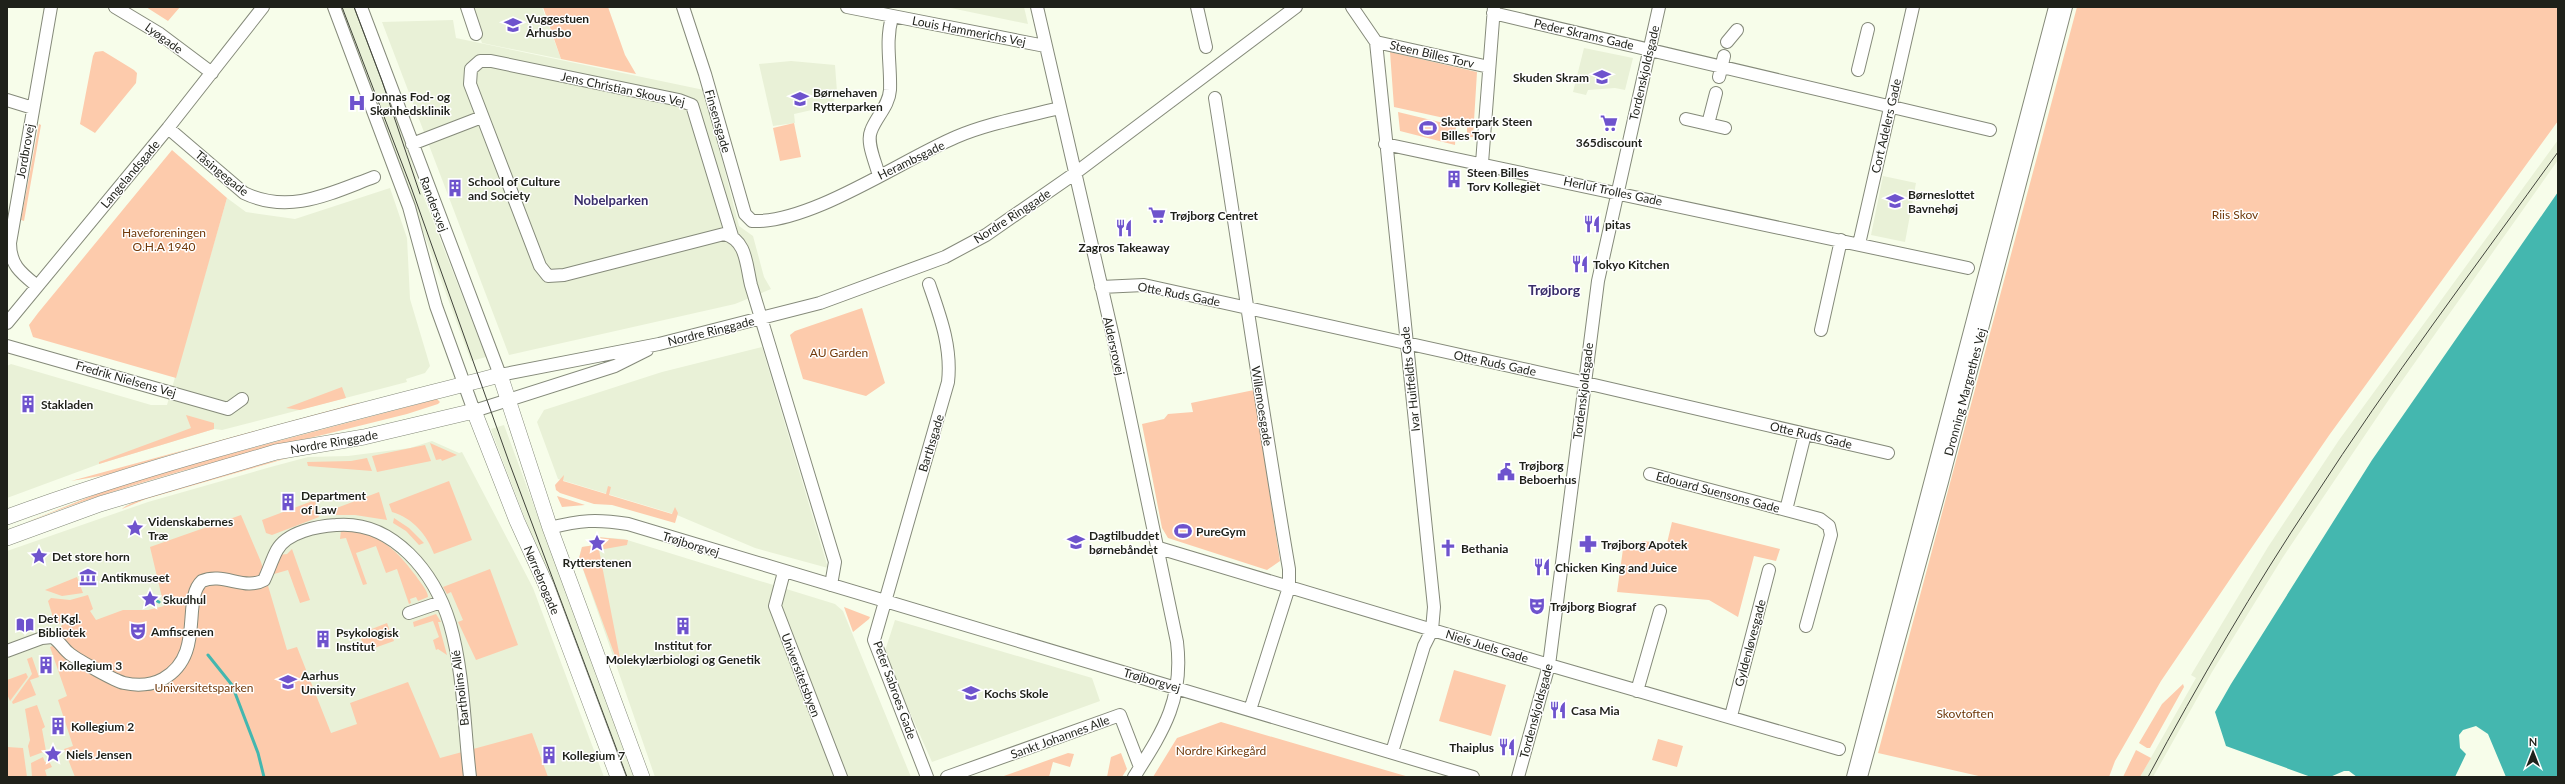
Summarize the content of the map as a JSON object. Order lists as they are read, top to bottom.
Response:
{
  "streets": {
    "main road": ["Randersvej", "Nordre Ringgade", "Nørrebrogade"],
    "street": [
      "Louis Hammerichs Vej",
      "Peder Skrams Gade",
      "Lyøgade",
      "Steen Billes Torv",
      "Tordenskjoldsgade",
      "Jens Christian Skous Vej",
      "Finsensgade",
      "Cort Adelers Gade",
      "Jordbrovej",
      "Herambsgade",
      "Tåsingegade",
      "Langelandsgade",
      "Herluf Trolles Gade",
      "Otte Ruds Gade",
      "Aldersrovej",
      "Fredrik Nielsens Vej",
      "Ivar Huitfeldts Gade",
      "Dronning Margrethes Vej",
      "Willemoesgade",
      "Barthsgade",
      "Edouard Suensons Gade",
      "Trøjborgvej",
      "Gyldenløvesgade",
      "Niels Juels Gade",
      "Universitetsbyen",
      "Bartholins Allé",
      "Peter Sabroes Gade",
      "Sankt Johannes Alle"
    ]
  },
  "crossings": [
    ["Louis Hammerichs Vej", "Aldersrovej"],
    ["Peder Skrams Gade", "Tordenskjoldsgade"],
    ["Peder Skrams Gade", "Cort Adelers Gade"],
    ["Lyøgade", "Langelandsgade"],
    ["Steen Billes Torv", "Herluf Trolles Gade"],
    ["Steen Billes Torv", "Ivar Huitfeldts Gade"],
    ["Tordenskjoldsgade", "Herluf Trolles Gade"],
    ["Tordenskjoldsgade", "Otte Ruds Gade"],
    ["Tordenskjoldsgade", "Niels Juels Gade"],
    ["Jens Christian Skous Vej", "Nordre Ringgade"],
    ["Finsensgade", "Herambsgade"],
    ["Cort Adelers Gade", "Herluf Trolles Gade"],
    ["Jordbrovej", "Langelandsgade"],
    ["Herambsgade", "Aldersrovej"],
    ["Tåsingegade", "Langelandsgade"],
    ["Herluf Trolles Gade", "Ivar Huitfeldts Gade"],
    ["Randersvej", "Nordre Ringgade"],
    ["Randersvej", "Nørrebrogade"],
    ["Nordre Ringgade", "Aldersrovej"],
    ["Nordre Ringgade", "Nørrebrogade"],
    ["Otte Ruds Gade", "Aldersrovej"],
    ["Otte Ruds Gade", "Ivar Huitfeldts Gade"],
    ["Otte Ruds Gade", "Willemoesgade"],
    ["Otte Ruds Gade", "Edouard Suensons Gade"],
    ["Aldersrovej", "Trøjborgvej"],
    ["Aldersrovej", "Niels Juels Gade"],
    ["Aldersrovej", "Sankt Johannes Alle"],
    ["Ivar Huitfeldts Gade", "Trøjborgvej"],
    ["Ivar Huitfeldts Gade", "Niels Juels Gade"],
    ["Willemoesgade", "Trøjborgvej"],
    ["Willemoesgade", "Niels Juels Gade"],
    ["Barthsgade", "Trøjborgvej"],
    ["Barthsgade", "Peter Sabroes Gade"],
    ["Trøjborgvej", "Nørrebrogade"],
    ["Trøjborgvej", "Universitetsbyen"],
    ["Trøjborgvej", "Peter Sabroes Gade"],
    ["Gyldenløvesgade", "Niels Juels Gade"]
  ],
  "districts": ["Nobelparken", "Trøjborg"],
  "parks": [
    "Riis Skov",
    "Haveforeningen O.H.A 1940",
    "AU Garden",
    "Universitetsparken",
    "Skovtoften",
    "Nordre Kirkegård"
  ],
  "places": {
    "school or university": [
      "Vuggestuen Århusbo",
      "Skuden Skram",
      "Børnehaven Rytterparken",
      "Børneslottet Bavnehøj",
      "Dagtilbuddet børnebåndet",
      "Aarhus University",
      "Kochs Skole"
    ],
    "hospital": ["Jonnas Fod- og Skønhedsklinik"],
    "supermarket": ["365discount", "Trøjborg Centret"],
    "sports": ["Skaterpark Steen Billes Torv", "PureGym"],
    "building": [
      "Steen Billes Torv Kollegiet",
      "School of Culture and Society",
      "Stakladen",
      "Department of Law",
      "Institut for Molekylærbiologi og Genetik",
      "Psykologisk Institut",
      "Kollegium 3",
      "Kollegium 2",
      "Kollegium 7"
    ],
    "restaurant": [
      "pitas",
      "Zagros Takeaway",
      "Tokyo Kitchen",
      "Chicken King and Juice",
      "Casa Mia",
      "Thaiplus"
    ],
    "public building": ["Trøjborg Beboerhus"],
    "place": [
      "Videnskabernes Træ",
      "Rytterstenen",
      "Det store horn",
      "Skudhul",
      "Niels Jensen"
    ],
    "pharmacy": ["Trøjborg Apotek"],
    "church": ["Bethania"],
    "museum": ["Antikmuseet"],
    "theatre": ["Trøjborg Biograf", "Amfiscenen"],
    "library": ["Det Kgl. Bibliotek"]
  },
  "north": "top"
}
